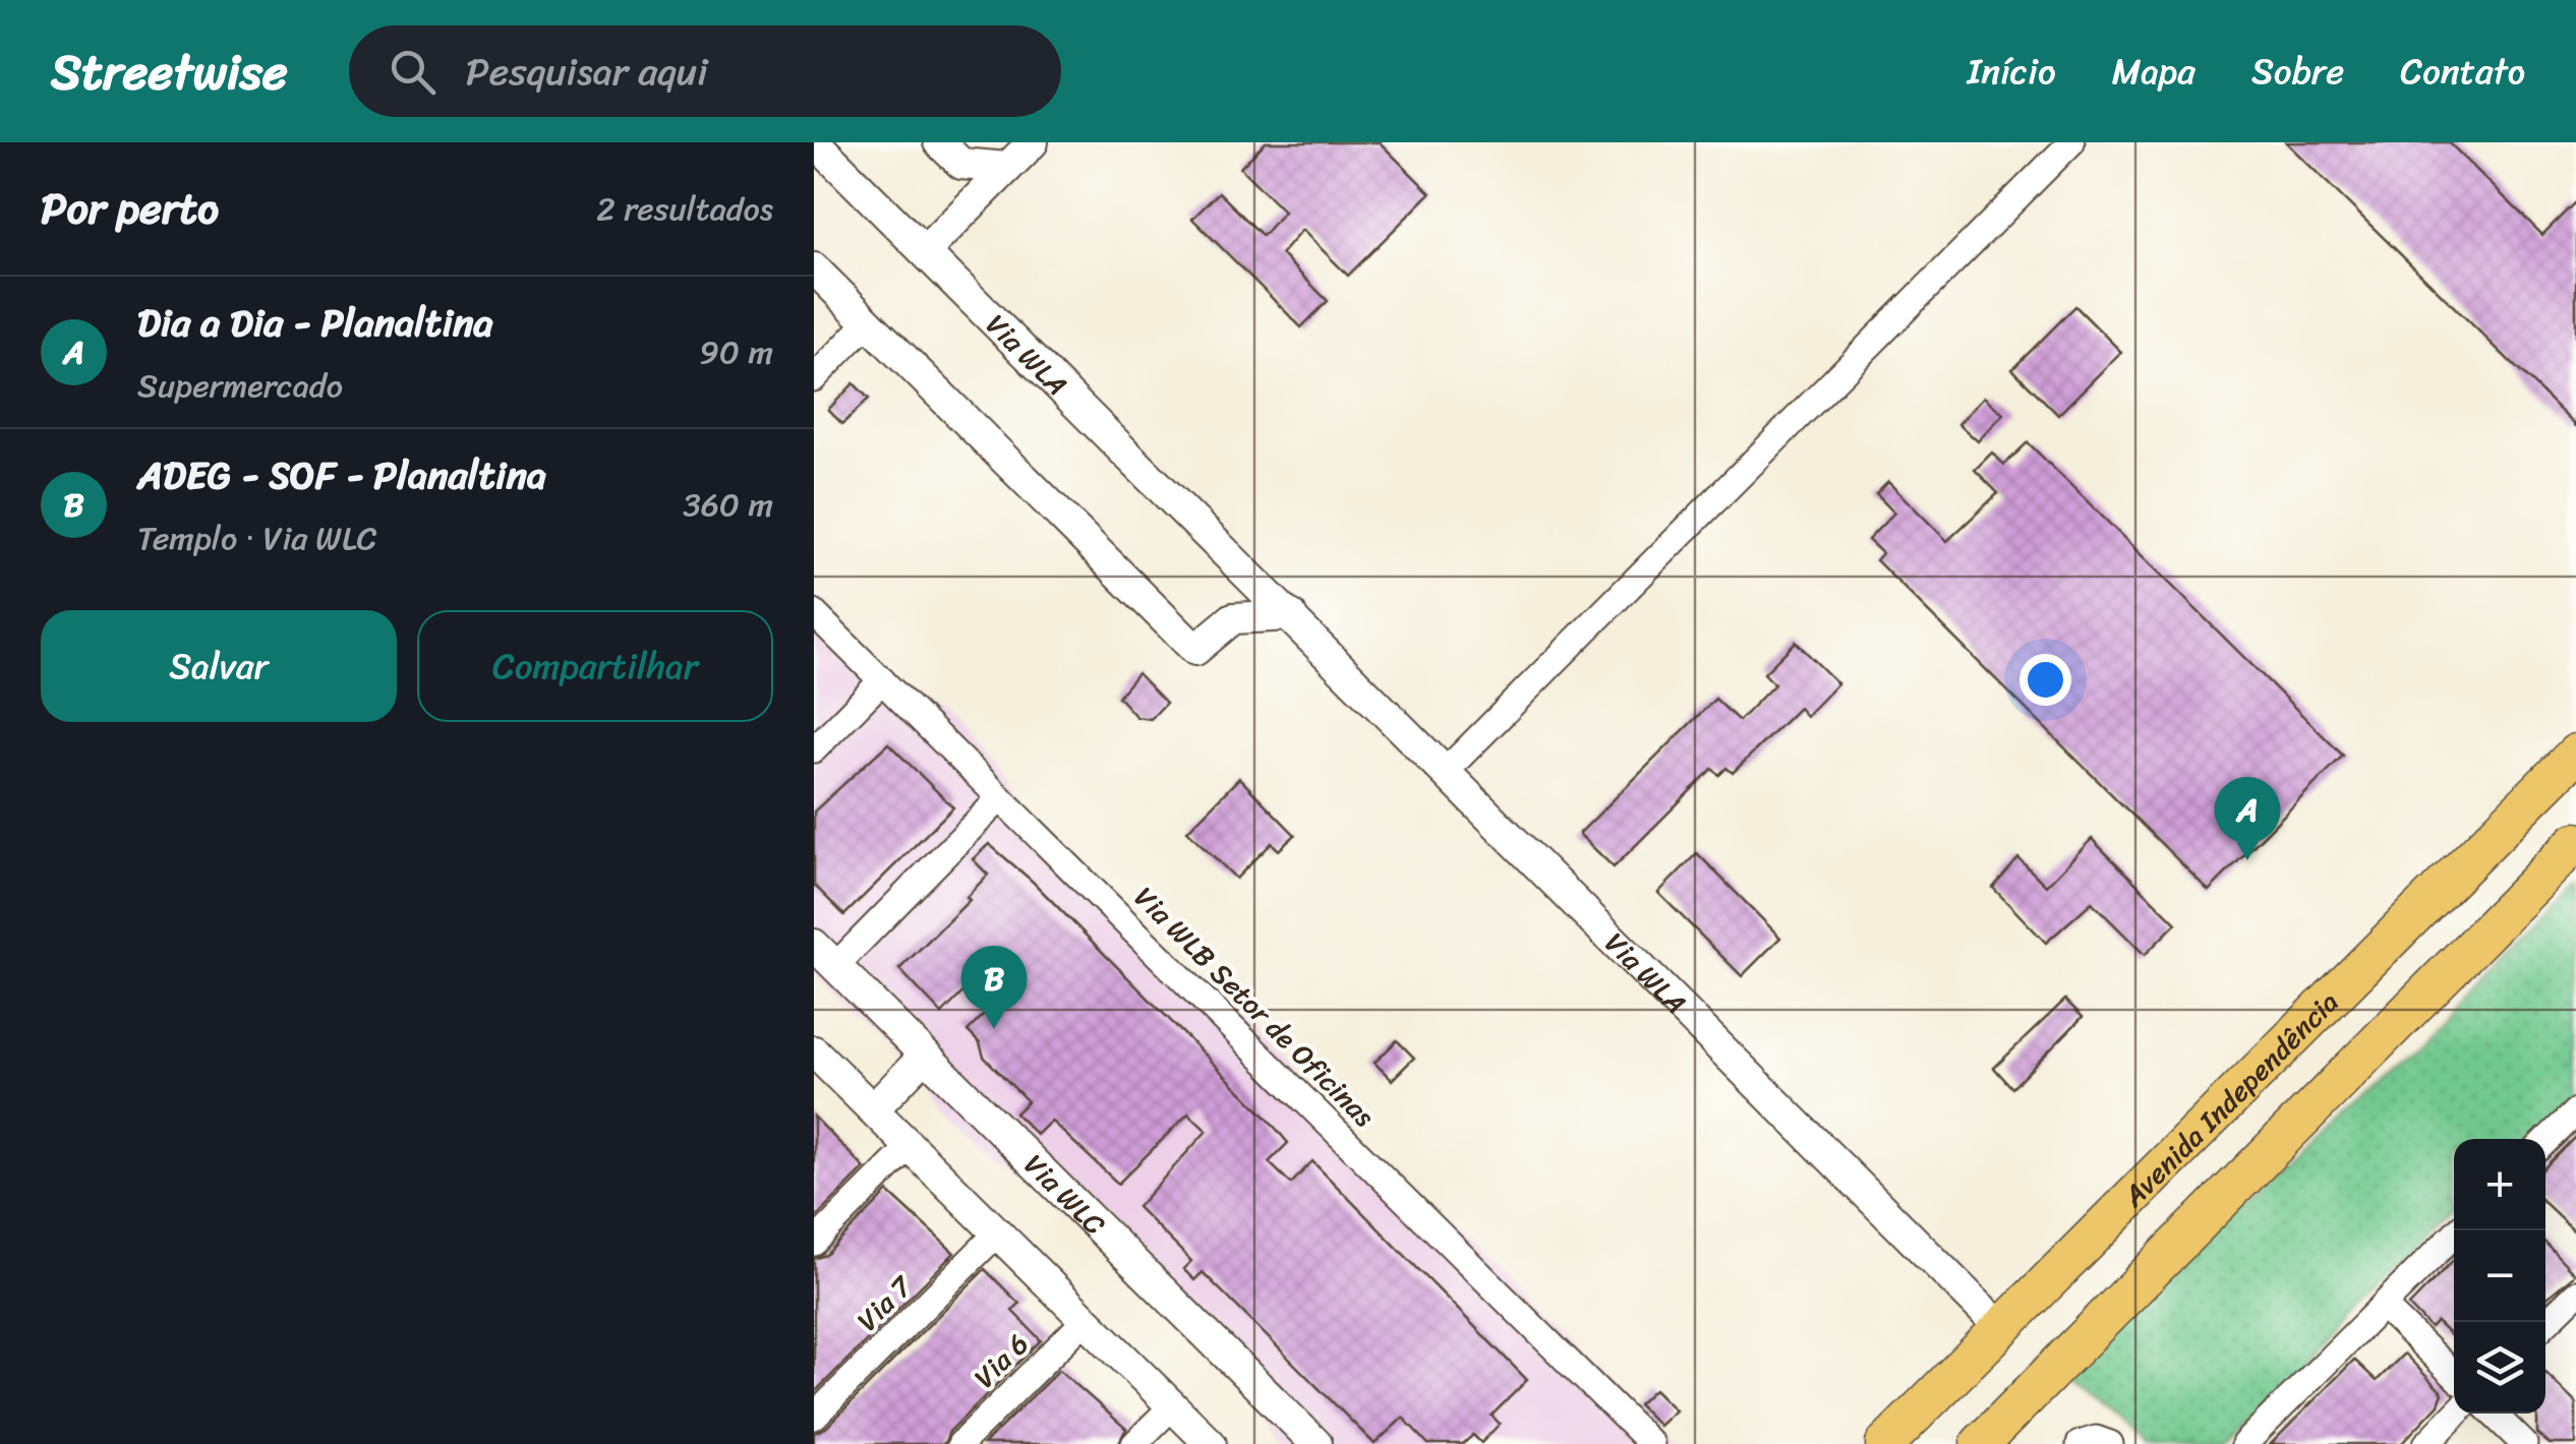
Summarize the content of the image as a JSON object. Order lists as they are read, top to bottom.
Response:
{
  "streets": {
    "main road": ["Avenida Independência"],
    "street": [
      "Via WLA",
      "Via WLB Setor de Oficinas",
      "Via WLC",
      "Via 7",
      "Via 6"
    ]
  },
  "crossings": [
    ["Via WLA", "Avenida Independência"]
  ],
  "page": {
    "header": "Streetwise",
    "search": "Pesquisar aqui",
    "nav": [
      "Início",
      "Mapa",
      "Sobre",
      "Contato"
    ],
    "heading": ["Por perto", "2 resultados"],
    "list": [
      {
        "mark": "A",
        "name": "Dia a Dia - Planaltina",
        "note": "Supermercado",
        "value": "90 m"
      },
      {
        "mark": "B",
        "name": "ADEG - SOF - Planaltina",
        "note": "Templo · Via WLC",
        "value": "360 m"
      }
    ],
    "buttons": ["Salvar", "Compartilhar"],
    "pins": ["A", "B"],
    "map_buttons": ["+", "−"]
  }
}
